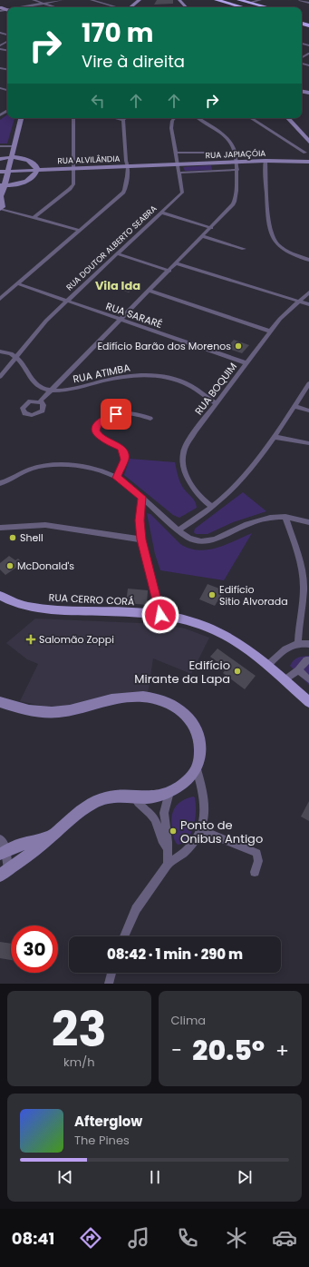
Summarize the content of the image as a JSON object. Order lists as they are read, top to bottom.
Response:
{
  "streets": {
    "main road": ["RUA CERRO CORÁ"],
    "street": [
      "RUA JAPIAÇÓIA",
      "RUA ALVILÂNDIA",
      "RUA DOUTOR ALBERTO SEABRA",
      "RUA SARARÉ",
      "RUA ATIMBA",
      "RUA BOQUIM"
    ]
  },
  "crossings": [
    ["RUA JAPIAÇÓIA", "RUA ALVILÂNDIA"],
    ["RUA JAPIAÇÓIA", "RUA DOUTOR ALBERTO SEABRA"],
    ["RUA ALVILÂNDIA", "RUA DOUTOR ALBERTO SEABRA"],
    ["RUA DOUTOR ALBERTO SEABRA", "RUA SARARÉ"],
    ["RUA DOUTOR ALBERTO SEABRA", "RUA ATIMBA"],
    ["RUA SARARÉ", "RUA BOQUIM"],
    ["RUA ATIMBA", "RUA BOQUIM"]
  ],
  "districts": ["Vila Ida"],
  "places": {
    "other": [
      "Edifício Barão dos Morenos",
      "Shell",
      "McDonald's",
      "Edifício Sitio Alvorada",
      "Edifício Mirante da Lapa",
      "Ponto de Onibus Antigo"
    ],
    "health": ["Salomão Zoppi"]
  },
  "page": {
    "turn": ["170 m", "Vire à direita"],
    "limit": "30",
    "trip": "08:42 · 1 min · 290 m",
    "tile": [
      ["23", "km/h"],
      "Clima"
    ],
    "heat": ["−", "20.5°", "+"],
    "song": ["Afterglow", "The Pines"],
    "tabs": "08:41"
  }
}
